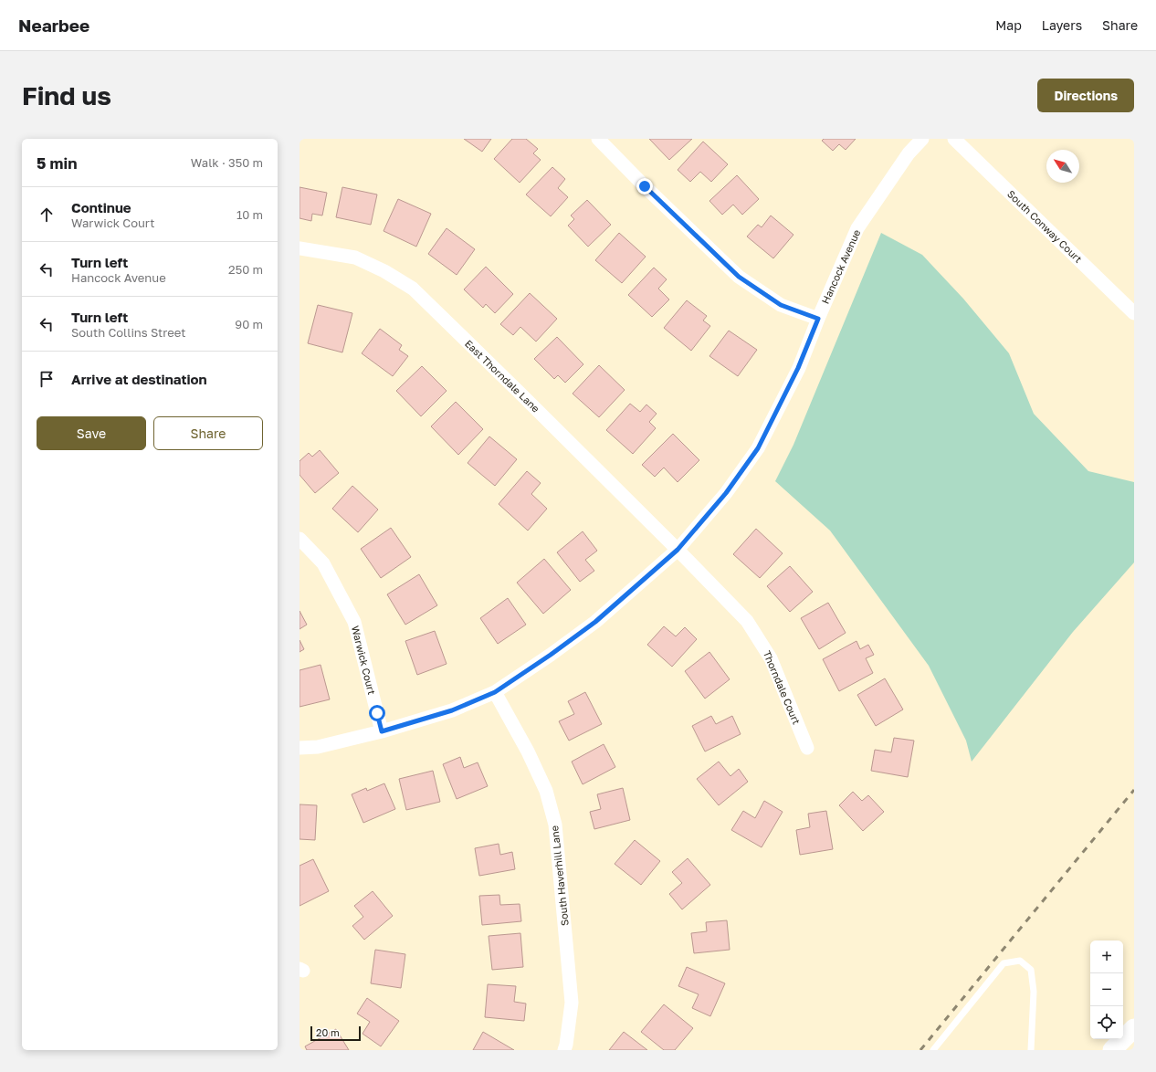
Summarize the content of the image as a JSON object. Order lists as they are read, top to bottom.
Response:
{
  "streets": {
    "street": [
      "South Conway Court",
      "Hancock Avenue",
      "East Thorndale Lane",
      "Warwick Court",
      "Thorndale Court",
      "South Haverhill Lane"
    ]
  },
  "crossings": [
    ["Hancock Avenue", "East Thorndale Lane"],
    ["Hancock Avenue", "Warwick Court"],
    ["Hancock Avenue", "Thorndale Court"],
    ["Hancock Avenue", "South Haverhill Lane"],
    ["East Thorndale Lane", "Thorndale Court"]
  ],
  "scale_bar": "20 m",
  "north": "top left",
  "page": {
    "header": "Nearbee",
    "nav": ["Map", "Layers", "Share"],
    "buttons": [
      "Directions",
      ["Save", "Share"]
    ],
    "title": "Find us",
    "heading": ["5 min", "Walk · 350 m"],
    "list": [
      ["Continue", "Warwick Court", "10 m"],
      ["Turn left", "Hancock Avenue", "250 m"],
      ["Turn left", "South Collins Street", "90 m"],
      "Arrive at destination"
    ],
    "map_buttons": ["+", "−"],
    "scale": "20 m"
  }
}
